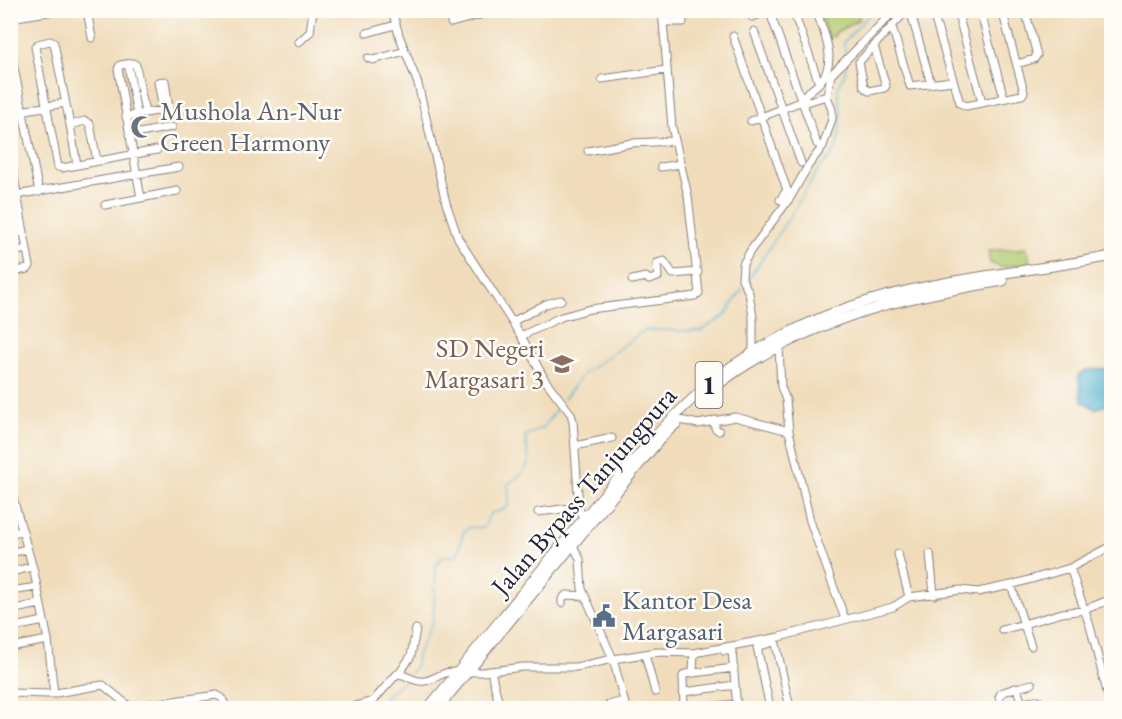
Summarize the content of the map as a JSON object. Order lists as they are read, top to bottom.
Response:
{
  "streets": {
    "highway": ["1", "Jalan Bypass Tanjungpura"]
  },
  "places": {
    "mosque": ["Mushola An-Nur Green Harmony"],
    "school or university": ["SD Negeri Margasari 3"],
    "public building": ["Kantor Desa Margasari"]
  }
}
